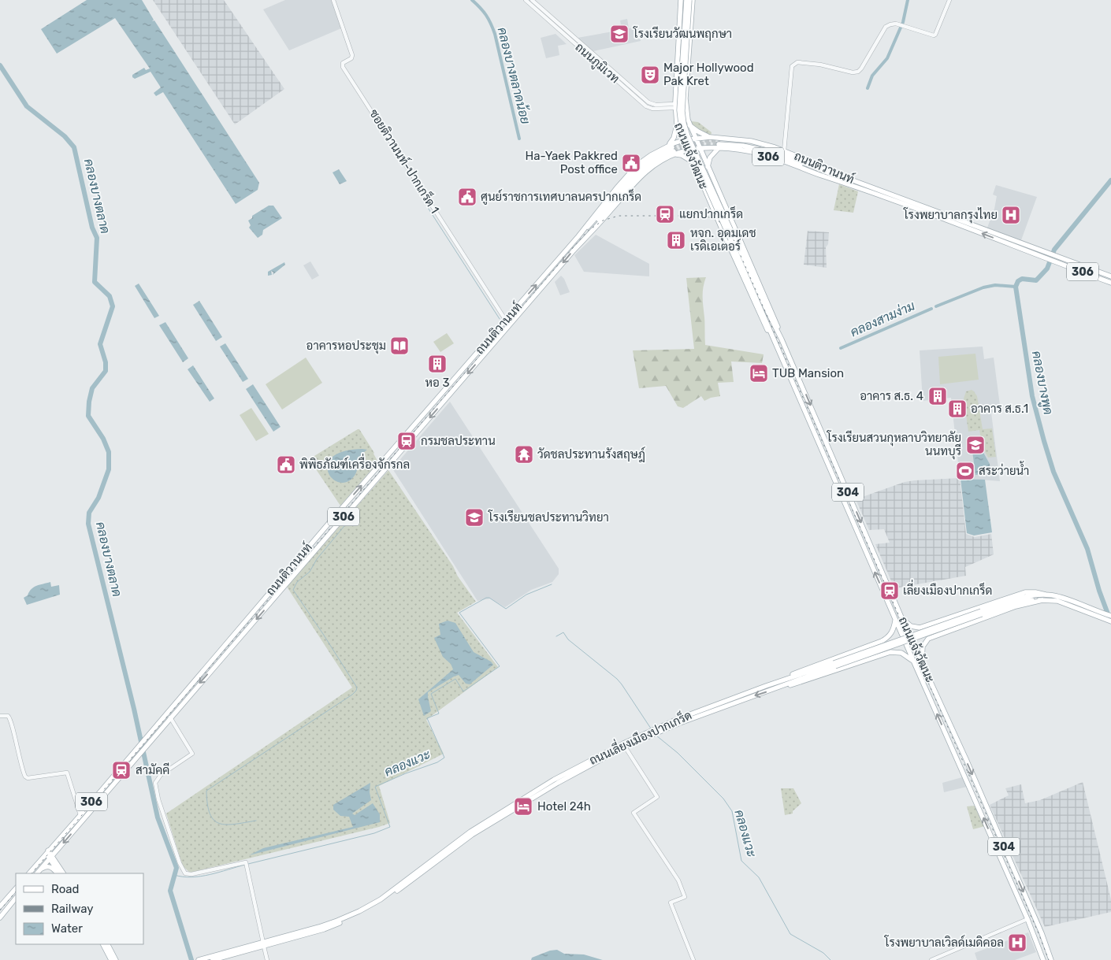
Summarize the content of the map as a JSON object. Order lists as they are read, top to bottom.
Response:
{
  "streets": {
    "main road": [
      "ถนนแจ้งวัฒนะ",
      "306",
      "ถนนติวานนท์",
      "304",
      "ถนนเลี่ยงเมืองปากเกร็ด"
    ],
    "street": ["ถนนภูมิเวท", "ซอยติวานนท์-ปากเกร็ด 1"]
  },
  "crossings": [
    ["ถนนภูมิเวท", "ถนนแจ้งวัฒนะ"],
    ["ถนนแจ้งวัฒนะ", "ถนนติวานนท์"],
    ["306", "ถนนติวานนท์"],
    ["ซอยติวานนท์-ปากเกร็ด 1", "ถนนติวานนท์"]
  ],
  "water": [
    "คลองบางตลาดน้อย",
    "คลองบางตลาด",
    "คลองสามง่าม",
    "คลองบางพูด",
    "คลองแวะ"
  ],
  "places": {
    "school or university": ["โรงเรียนวัฒนพฤกษา", "โรงเรียนสวนกุหลาบวิทยาลัย นนทบุรี", "โรงเรียนชลประทานวิทยา"],
    "theatre": ["Major Hollywood Pak Kret"],
    "public building": ["Ha-Yaek Pakkred Post office", "ศูนย์ราชการเทศบาลนครปากเกร็ด", "พิพิธภัณฑ์เครื่องจักรกล"],
    "station": [
      "แยกปากเกร็ด",
      "กรมชลประทาน",
      "เลี่ยงเมืองปากเกร็ด",
      "สามัคคี"
    ],
    "hospital": ["โรงพยาบาลกรุงไทย", "โรงพยาบาลเวิลด์เมดิคอล"],
    "building": [
      "หจก. อุดมเดช เรดิเอเตอร์",
      "หอ 3",
      "อาคาร ส.ธ. 4",
      "อาคาร ส.ธ.1"
    ],
    "library": ["อาคารหอประชุม"],
    "hotel": ["TUB Mansion", "Hotel 24h"],
    "temple": ["วัดชลประทานรังสฤษฎ์"],
    "sports": ["สระว่ายน้ำ"]
  },
  "legend": ["Road", "Railway", "Water"]
}
